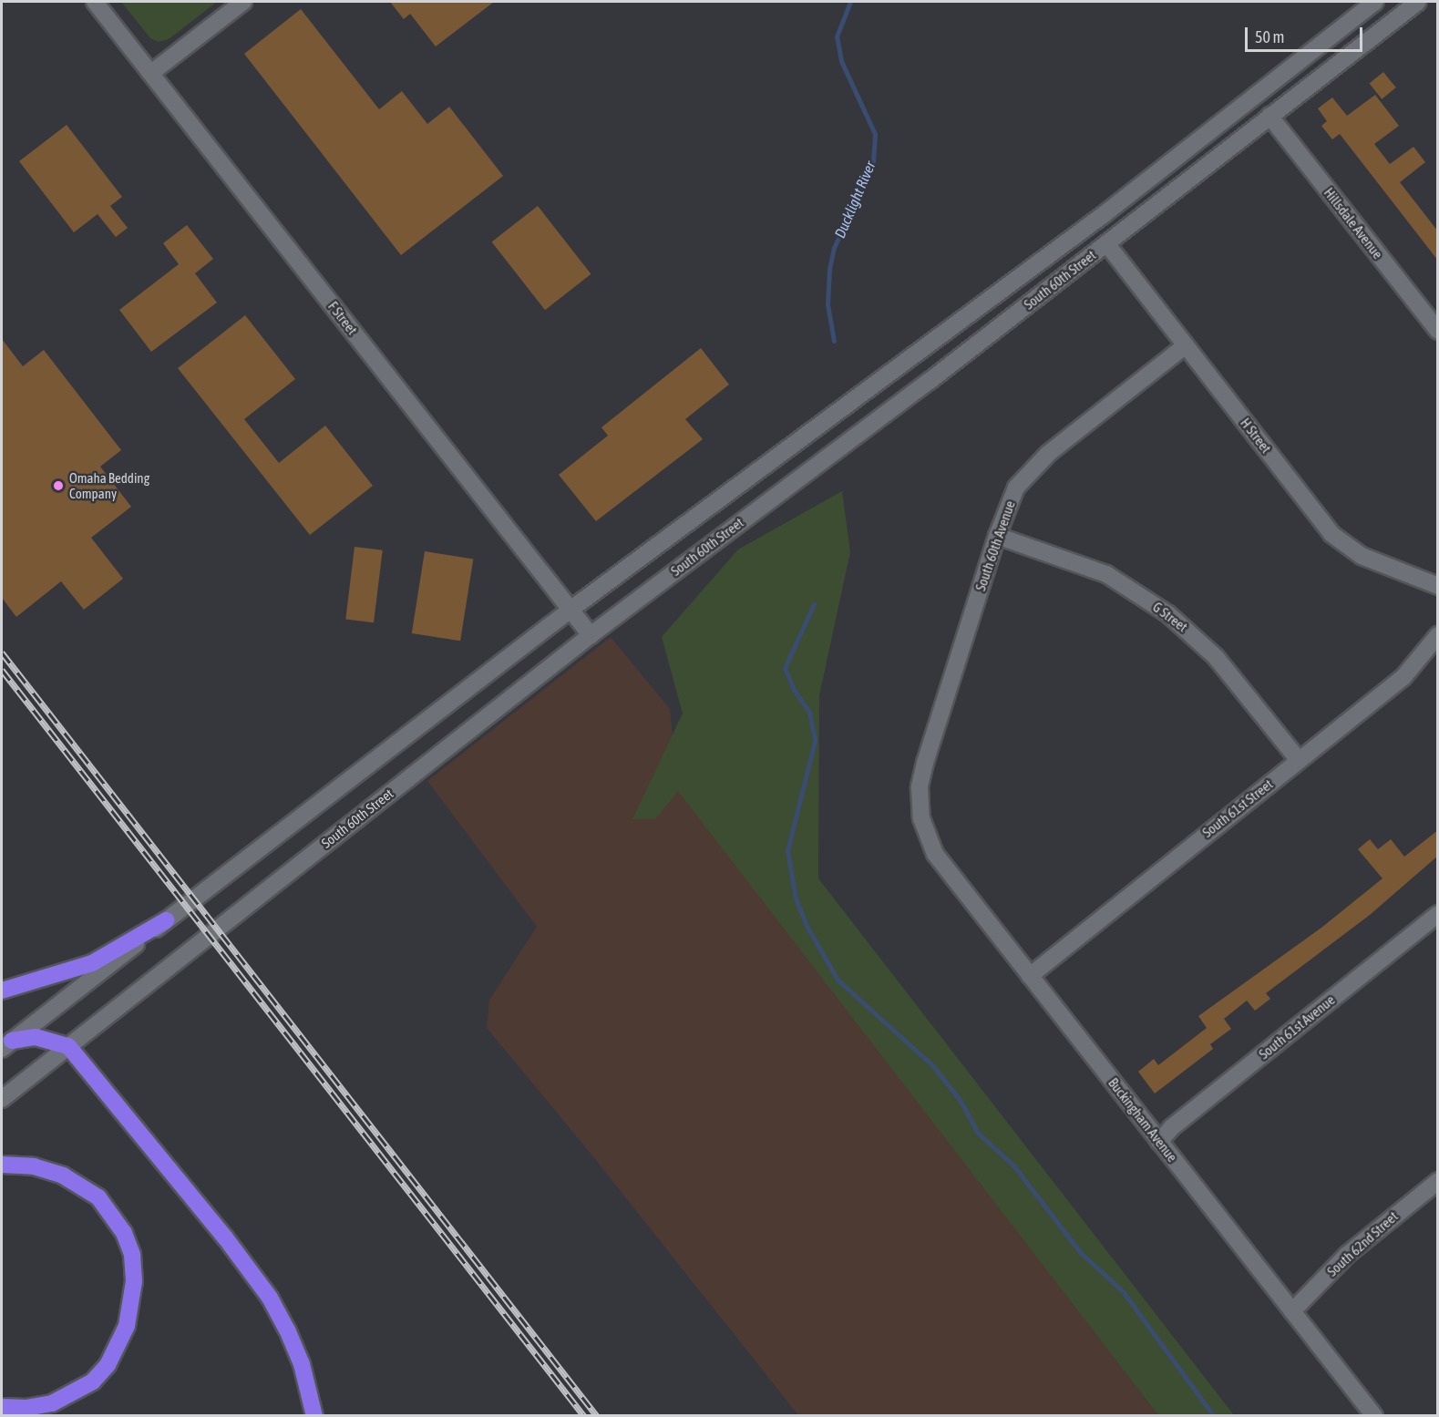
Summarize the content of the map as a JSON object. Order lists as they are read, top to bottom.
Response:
{
  "streets": {
    "main road": [
      "Hillsdale Avenue",
      "South 60th Street",
      "F Street",
      "H Street",
      "South 60th Avenue",
      "G Street",
      "South 61st Street",
      "South 61st Avenue",
      "Buckingham Avenue",
      "South 62nd Street"
    ]
  },
  "crossings": [
    ["Hillsdale Avenue", "South 60th Street"],
    ["South 60th Street", "F Street"],
    ["South 60th Street", "H Street"],
    ["H Street", "South 60th Avenue"],
    ["South 60th Avenue", "G Street"],
    ["South 60th Avenue", "Buckingham Avenue"],
    ["G Street", "South 61st Street"],
    ["South 61st Street", "Buckingham Avenue"],
    ["South 61st Avenue", "Buckingham Avenue"],
    ["Buckingham Avenue", "South 62nd Street"]
  ],
  "water": ["Ducklight River"],
  "places": ["Omaha Bedding Company"],
  "scale_bar": "50 m"
}
